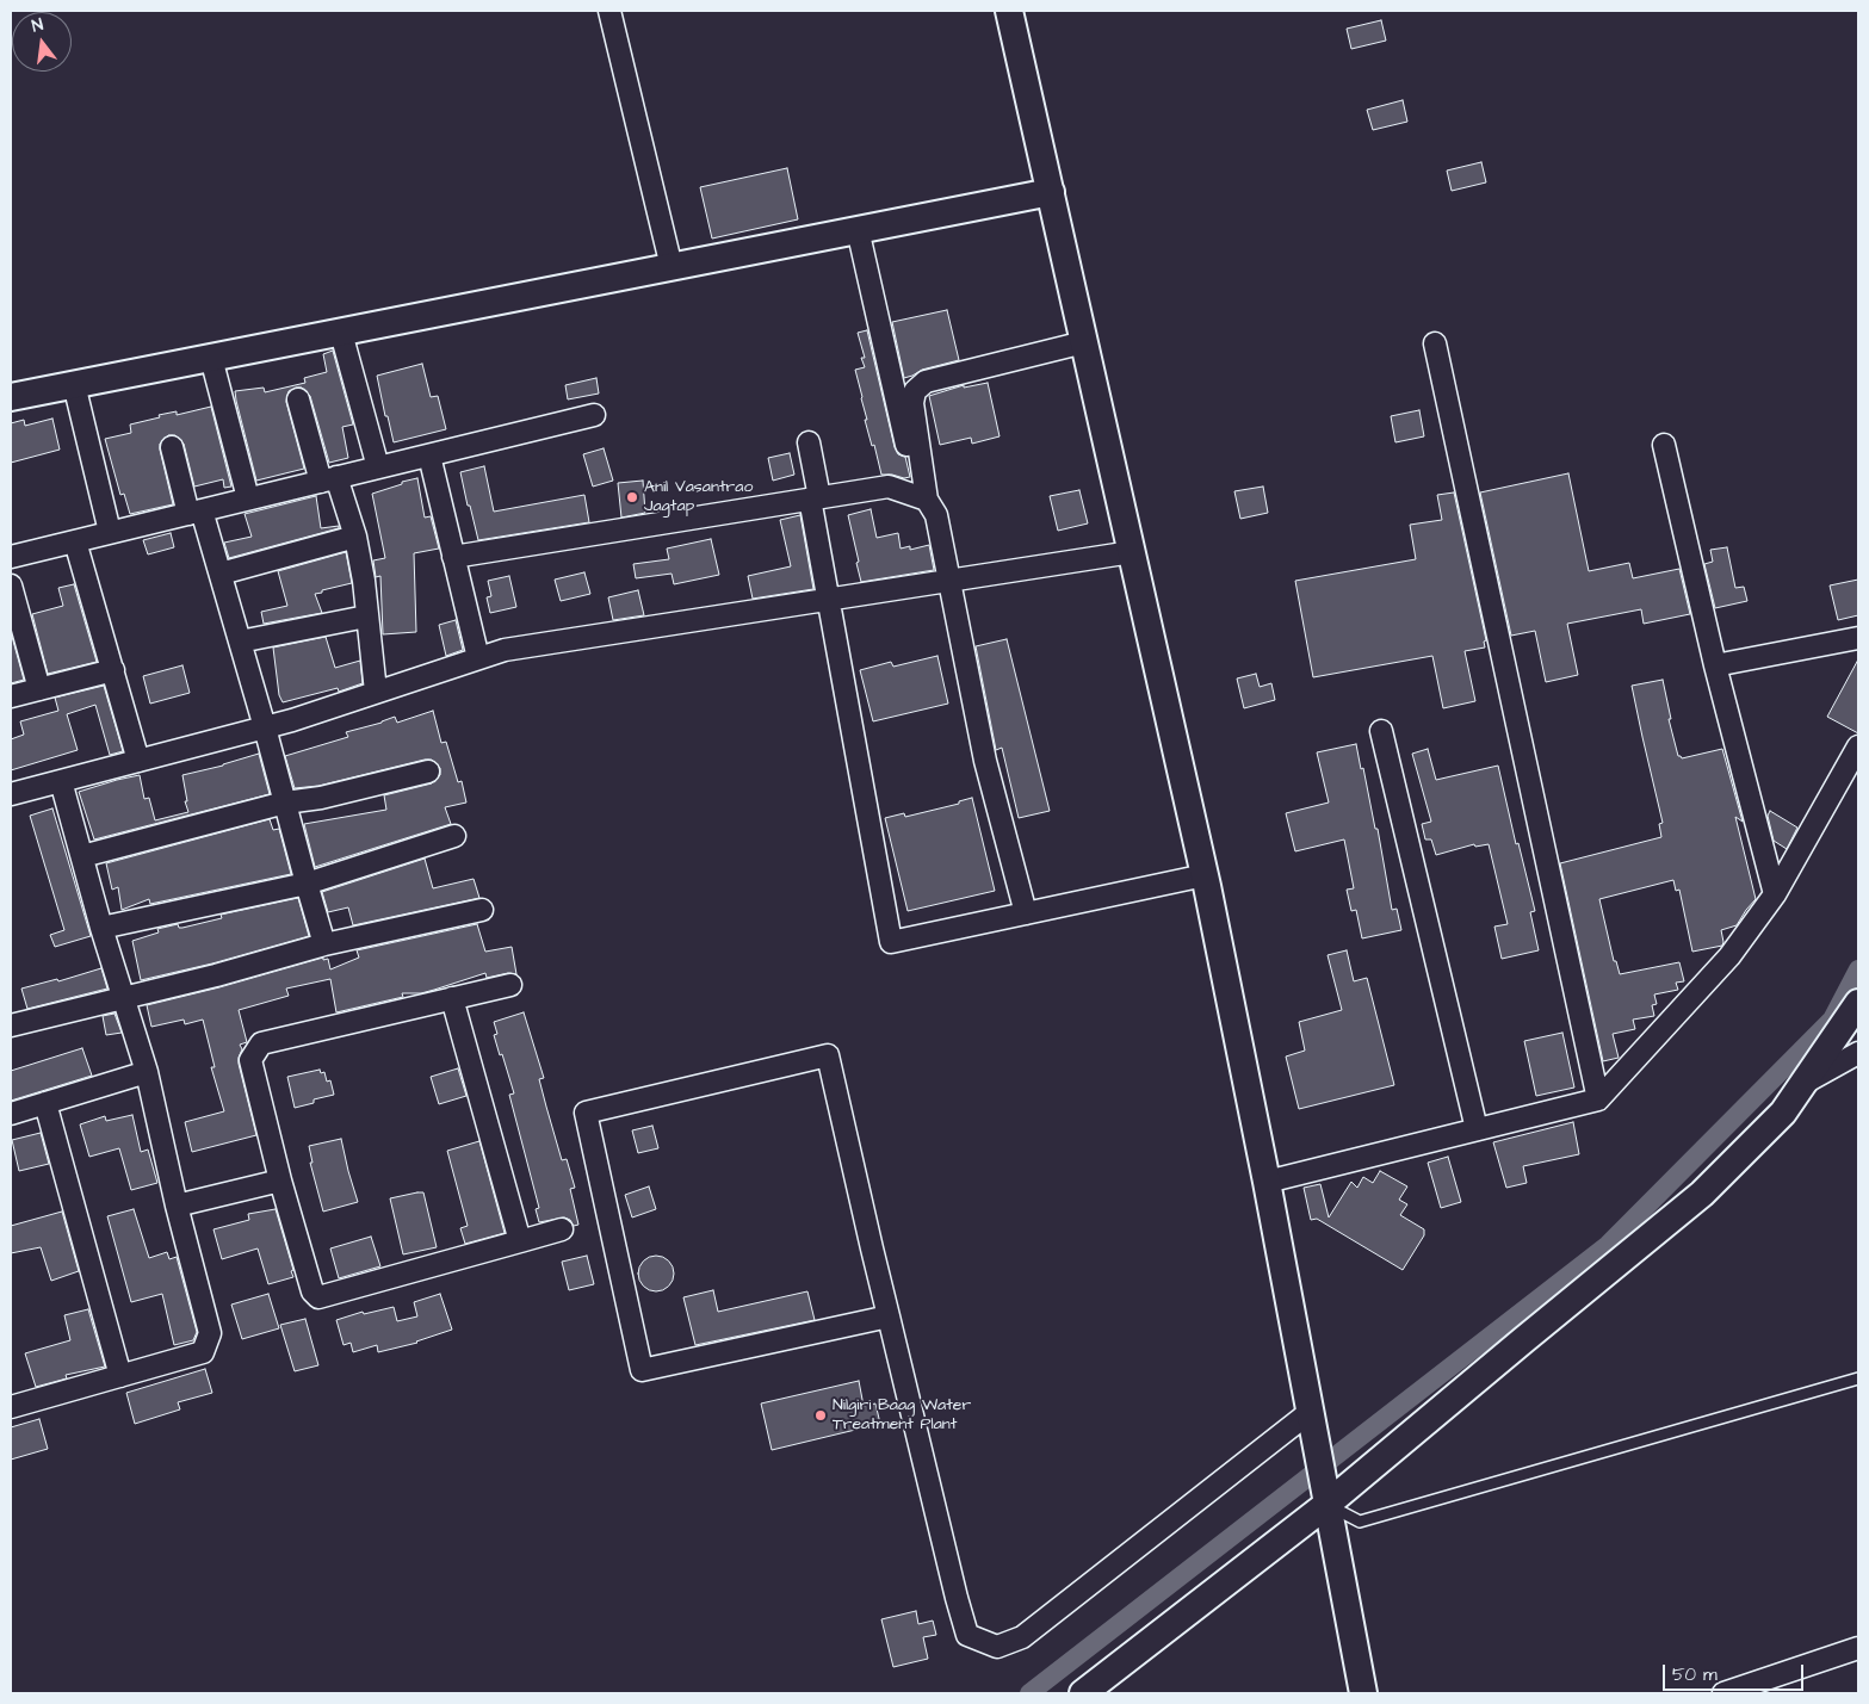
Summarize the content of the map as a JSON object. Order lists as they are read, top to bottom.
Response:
{
  "places": ["Anil Vasantrao Jagtap", "Nilgiri Baag Water Treatment Plant"],
  "scale_bar": "50 m",
  "north": "top"
}
